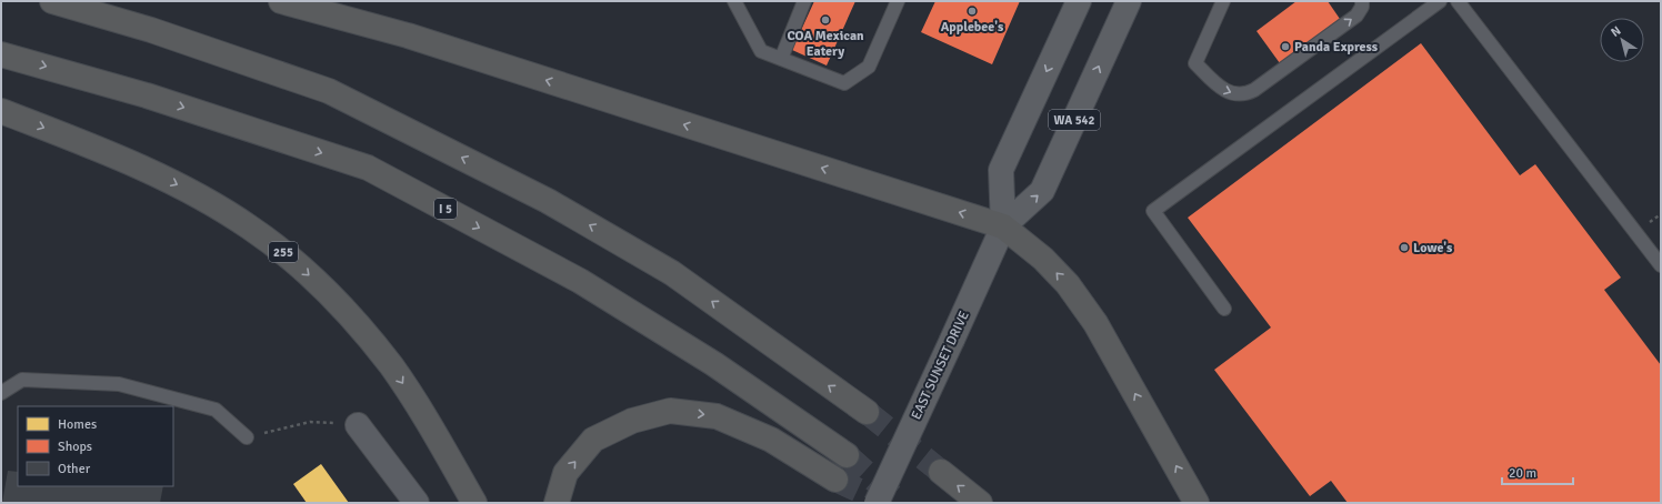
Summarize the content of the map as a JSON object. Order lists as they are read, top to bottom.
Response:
{
  "streets": {
    "highway": ["I 5", "255"],
    "main road": ["WA 542", "EAST SUNSET DRIVE"]
  },
  "places": [
    "Applebee's",
    "COA Mexican Eatery",
    "Panda Express",
    "Lowe's"
  ],
  "legend": ["Homes", "Shops", "Other"],
  "scale_bar": "20 m",
  "north": "top left"
}
